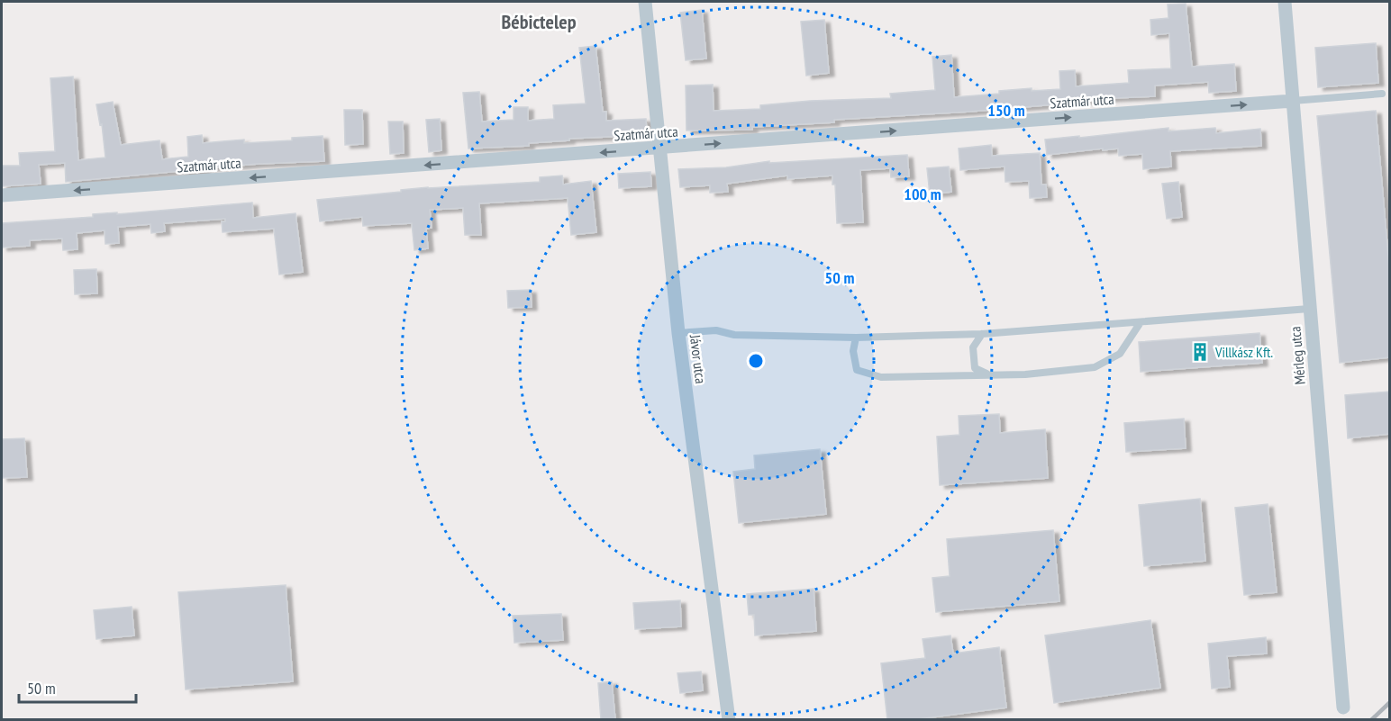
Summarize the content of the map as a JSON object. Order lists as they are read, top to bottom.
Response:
{
  "streets": {
    "street": ["Szatmár utca", "Mérleg utca", "Jávor utca"]
  },
  "crossings": [
    ["Szatmár utca", "Mérleg utca"],
    ["Szatmár utca", "Jávor utca"]
  ],
  "districts": ["Bébictelep"],
  "places": {
    "building": ["Villkász Kft."]
  },
  "scale_bar": "50 m",
  "rings": ["150 m", "100 m", "50 m"]
}
